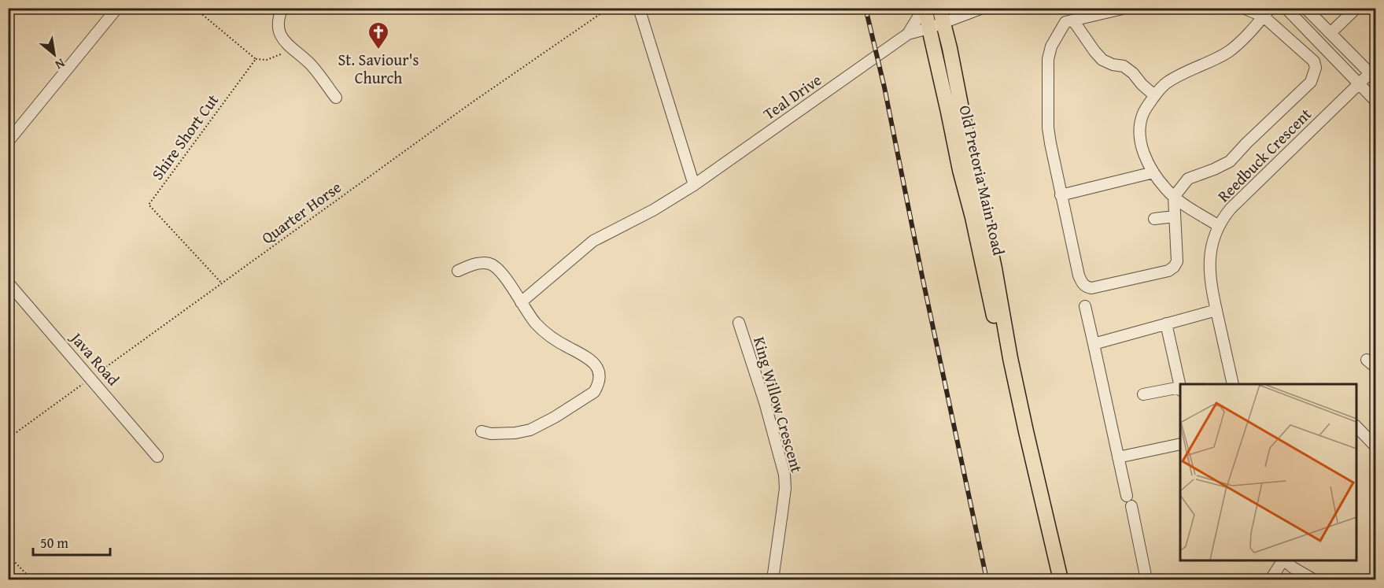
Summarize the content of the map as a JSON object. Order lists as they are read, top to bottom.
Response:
{
  "streets": {
    "main road": ["Old Pretoria Main Road"],
    "street": [
      "Teal Drive",
      "Reedbuck Crescent",
      "Java Road",
      "King Willow Crescent"
    ],
    "path": ["Shire Short Cut", "Quarter Horse"]
  },
  "crossings": [
    ["Teal Drive", "Old Pretoria Main Road"],
    ["Shire Short Cut", "Quarter Horse"],
    ["Quarter Horse", "Java Road"]
  ],
  "places": {
    "church": ["St. Saviour's Church"]
  },
  "scale_bar": "50 m",
  "north": "bottom right"
}
